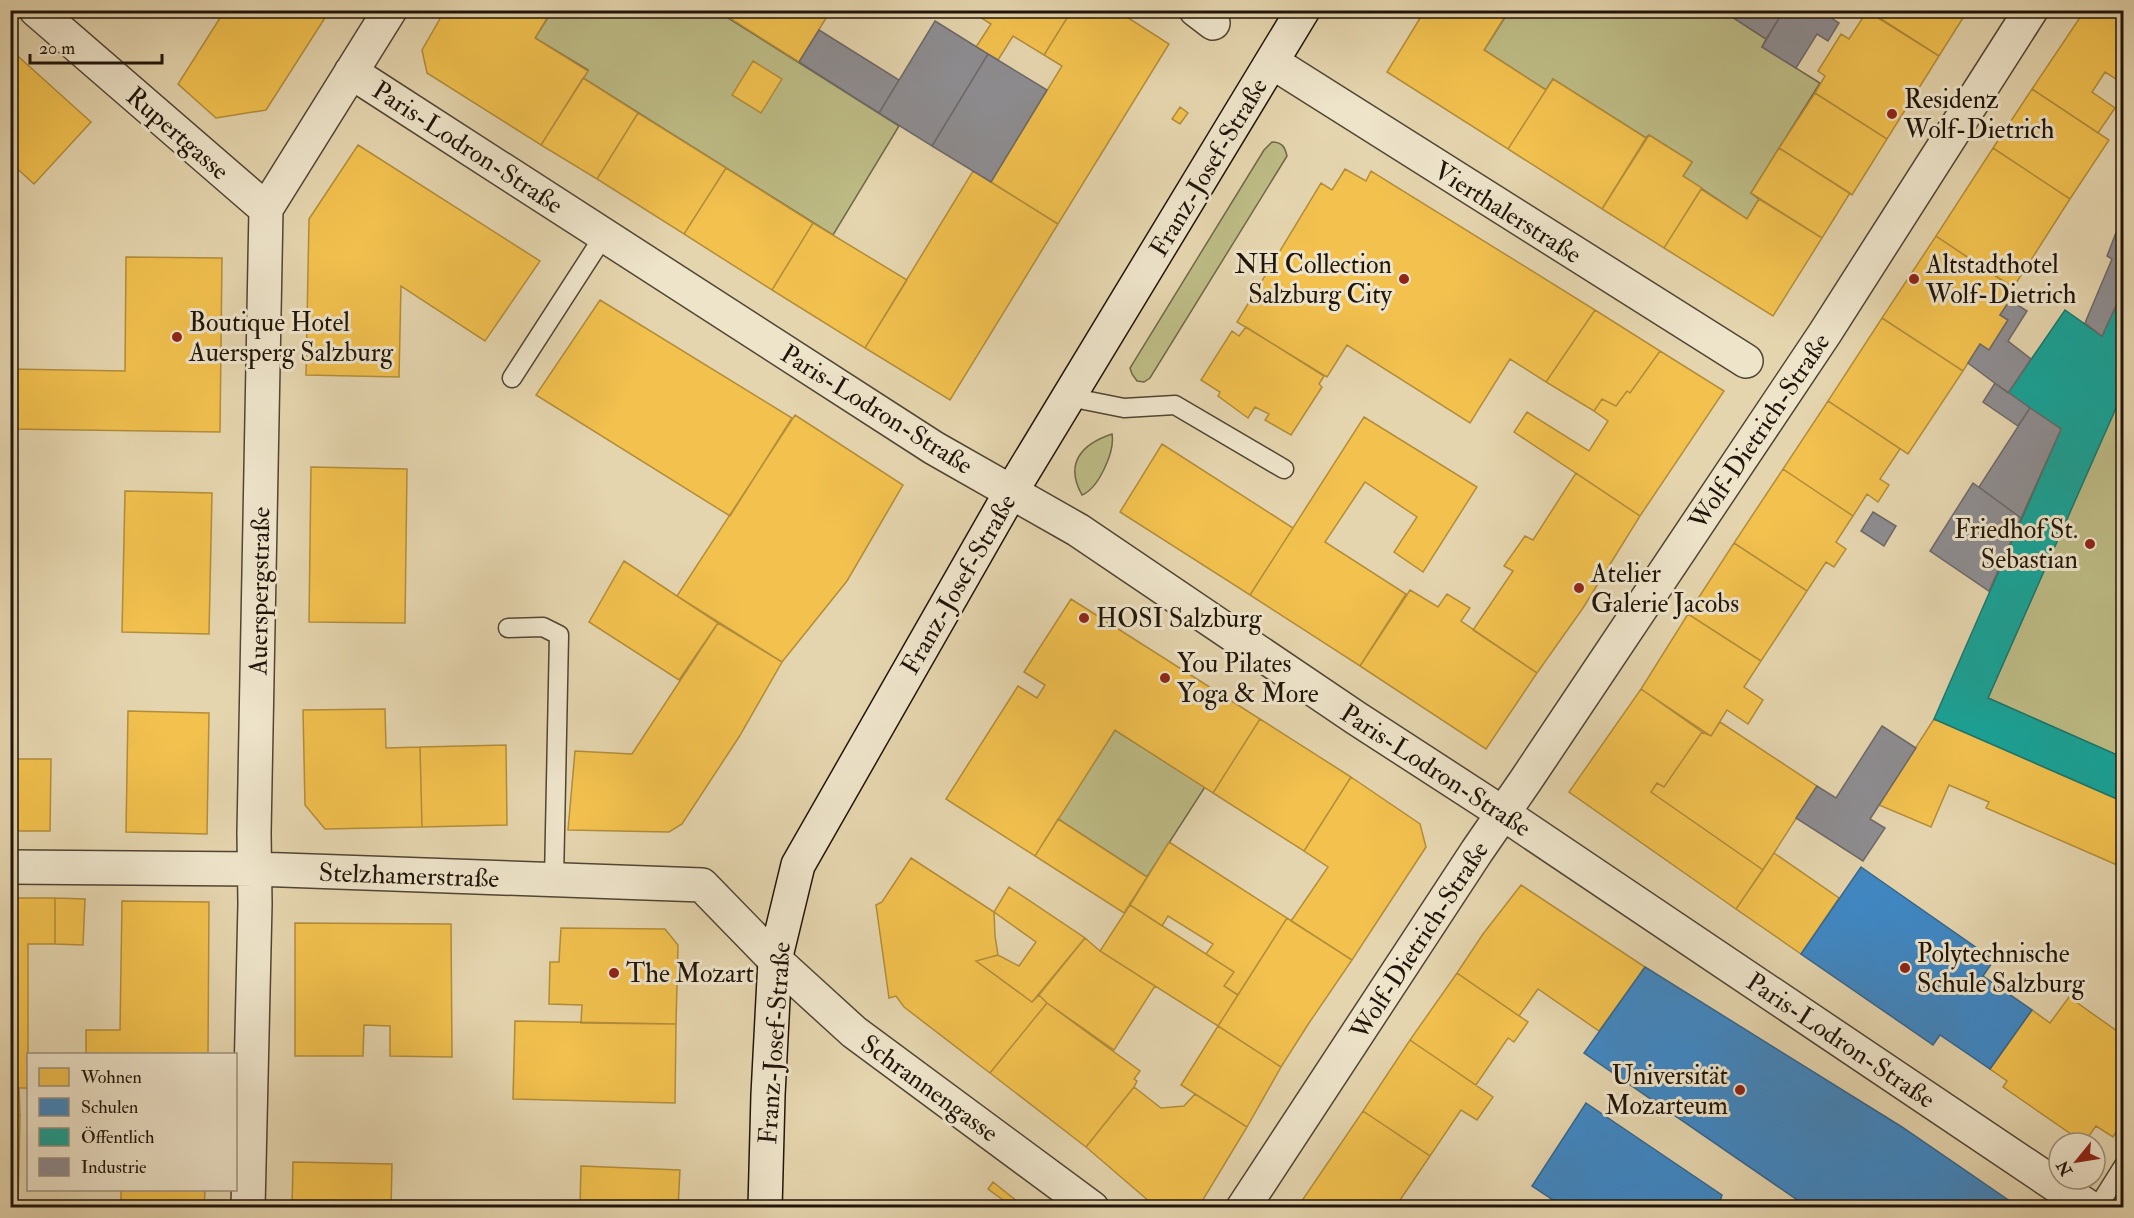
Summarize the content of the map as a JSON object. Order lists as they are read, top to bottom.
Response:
{
  "streets": {
    "street": [
      "Rupertgasse",
      "Paris-Lodron-Straße",
      "Franz-Josef-Straße",
      "Vierthalerstraße",
      "Wolf-Dietrich-Straße",
      "Auerspergstraße",
      "Stelzhamerstraße",
      "Schrannengasse"
    ]
  },
  "crossings": [
    ["Rupertgasse", "Auerspergstraße"],
    ["Paris-Lodron-Straße", "Franz-Josef-Straße"],
    ["Paris-Lodron-Straße", "Wolf-Dietrich-Straße"],
    ["Franz-Josef-Straße", "Vierthalerstraße"],
    ["Franz-Josef-Straße", "Stelzhamerstraße"],
    ["Franz-Josef-Straße", "Schrannengasse"],
    ["Auerspergstraße", "Stelzhamerstraße"],
    ["Stelzhamerstraße", "Schrannengasse"]
  ],
  "places": [
    "Residenz Wolf-Dietrich",
    "NH Collection Salzburg City",
    "Altstadthotel Wolf-Dietrich",
    "Boutique Hotel Auersperg Salzburg",
    "Friedhof St. Sebastian",
    "Atelier Galerie Jacobs",
    "HOSI Salzburg",
    "You Pilates Yoga & More",
    "Polytechnische Schule Salzburg",
    "The Mozart",
    "Universität Mozarteum"
  ],
  "legend": [
    "Wohnen",
    "Schulen",
    "Öffentlich",
    "Industrie"
  ],
  "scale_bar": "20 m",
  "north": "bottom left"
}
